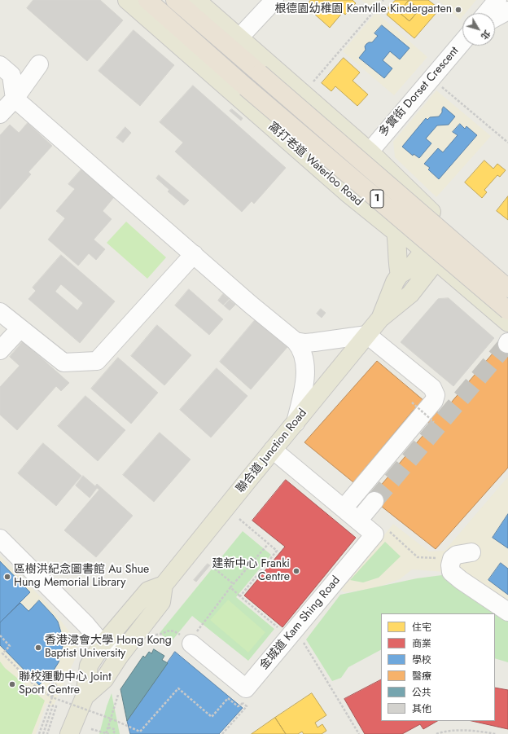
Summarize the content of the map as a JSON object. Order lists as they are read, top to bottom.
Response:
{
  "streets": {
    "highway": ["窩打老道 Waterloo Road", "1"],
    "main road": ["聯合道 Junction Road"],
    "street": ["多實街 Dorset Crescent", "金城道 Kam Shing Road"]
  },
  "crossings": [
    ["窩打老道 Waterloo Road", "聯合道 Junction Road"],
    ["聯合道 Junction Road", "金城道 Kam Shing Road"]
  ],
  "places": [
    "根德園幼稚園 Kentville Kindergarten",
    "建新中心 Franki Centre",
    "區樹洪紀念圖書館 Au Shue Hung Memorial Library",
    "香港浸會大學 Hong Kong Baptist University",
    "聯校運動中心 Joint Sport Centre"
  ],
  "legend": [
    "住宅",
    "商業",
    "學校",
    "醫療",
    "公共",
    "其他"
  ],
  "north": "bottom right"
}
